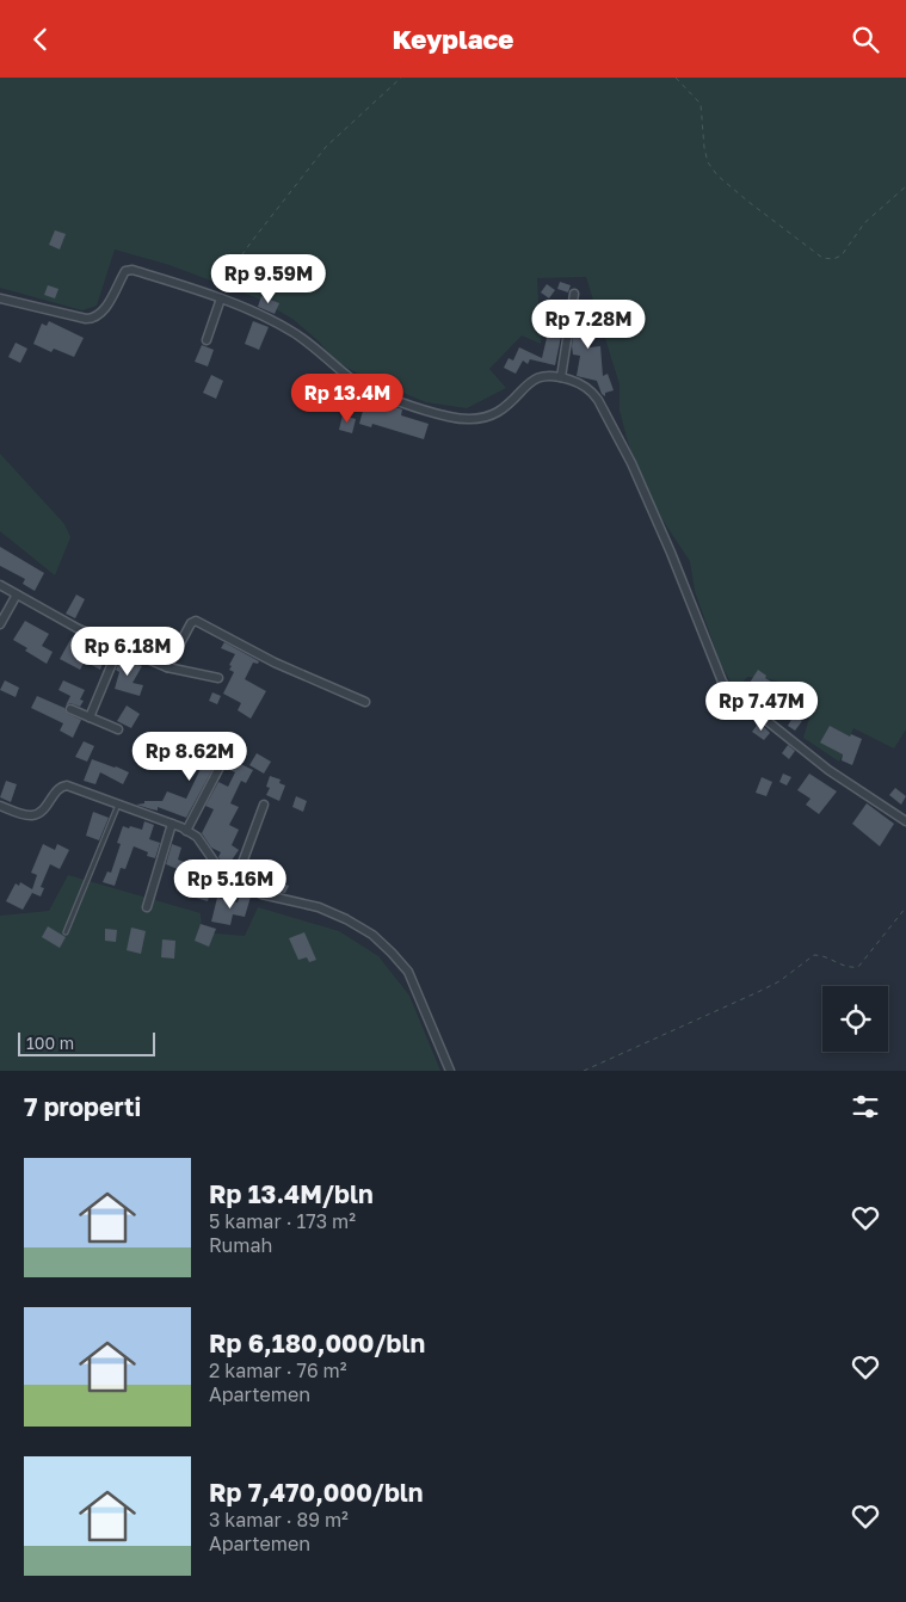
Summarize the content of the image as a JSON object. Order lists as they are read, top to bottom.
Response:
{
  "scale_bar": "100 m",
  "page": {
    "header": "Keyplace",
    "price": [
      "Rp 9.59M",
      "Rp 7.28M",
      "Rp 13.4M",
      "Rp 6.18M",
      "Rp 7.47M",
      "Rp 8.62M",
      "Rp 5.16M"
    ],
    "scale": "100 m",
    "heading": "7 properti",
    "list": [
      {
        "name": "Rp 13.4M/bln",
        "note": "5 kamar · 173 m² · Rumah"
      },
      {
        "name": "Rp 6,180,000/bln",
        "note": "2 kamar · 76 m² · Apartemen"
      },
      {
        "name": "Rp 7,470,000/bln",
        "note": "3 kamar · 89 m² · Apartemen"
      }
    ]
  }
}
